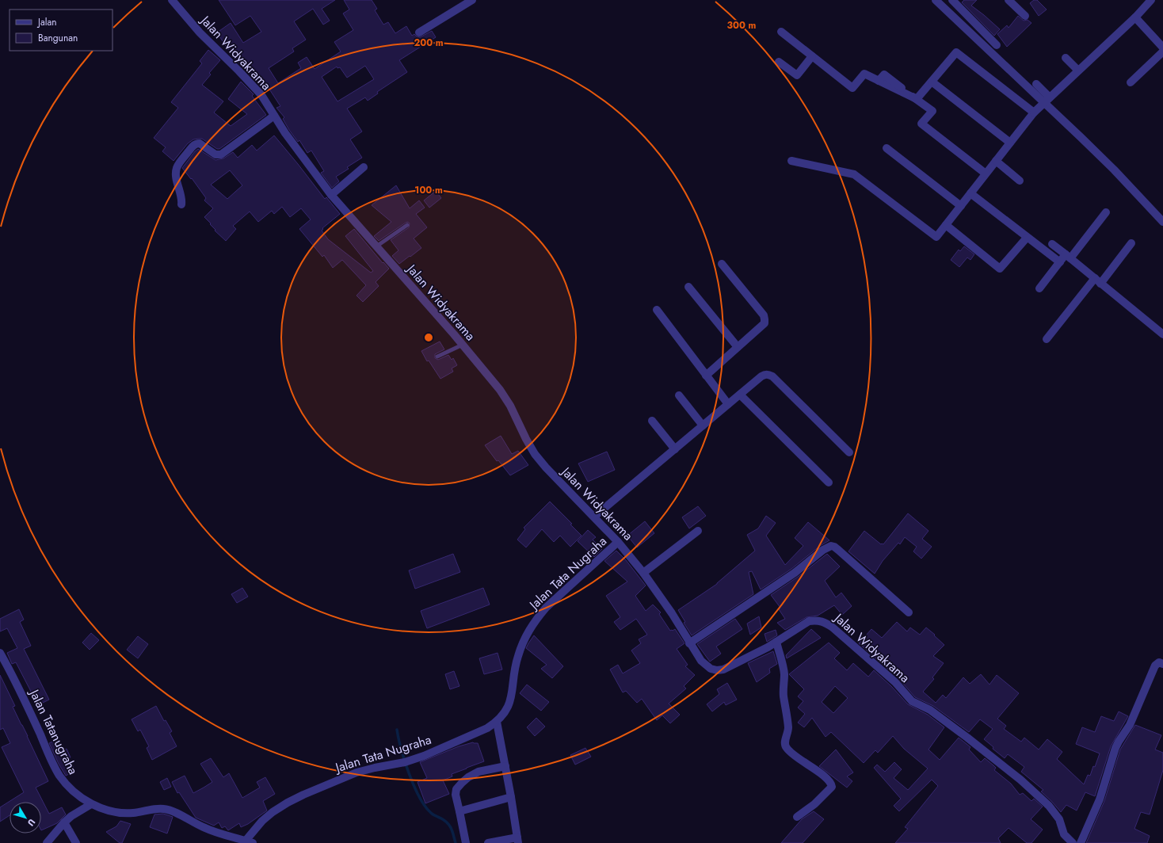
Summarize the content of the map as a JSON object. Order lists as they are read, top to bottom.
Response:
{
  "streets": {
    "street": ["Jalan Widyakrama", "Jalan Tata Nugraha", "Jalan Tatanugraha"]
  },
  "crossings": [
    ["Jalan Widyakrama", "Jalan Tata Nugraha"],
    ["Jalan Tata Nugraha", "Jalan Tatanugraha"]
  ],
  "legend": ["Jalan", "Bangunan"],
  "north": "bottom right",
  "rings": ["300 m", "200 m", "100 m"]
}
